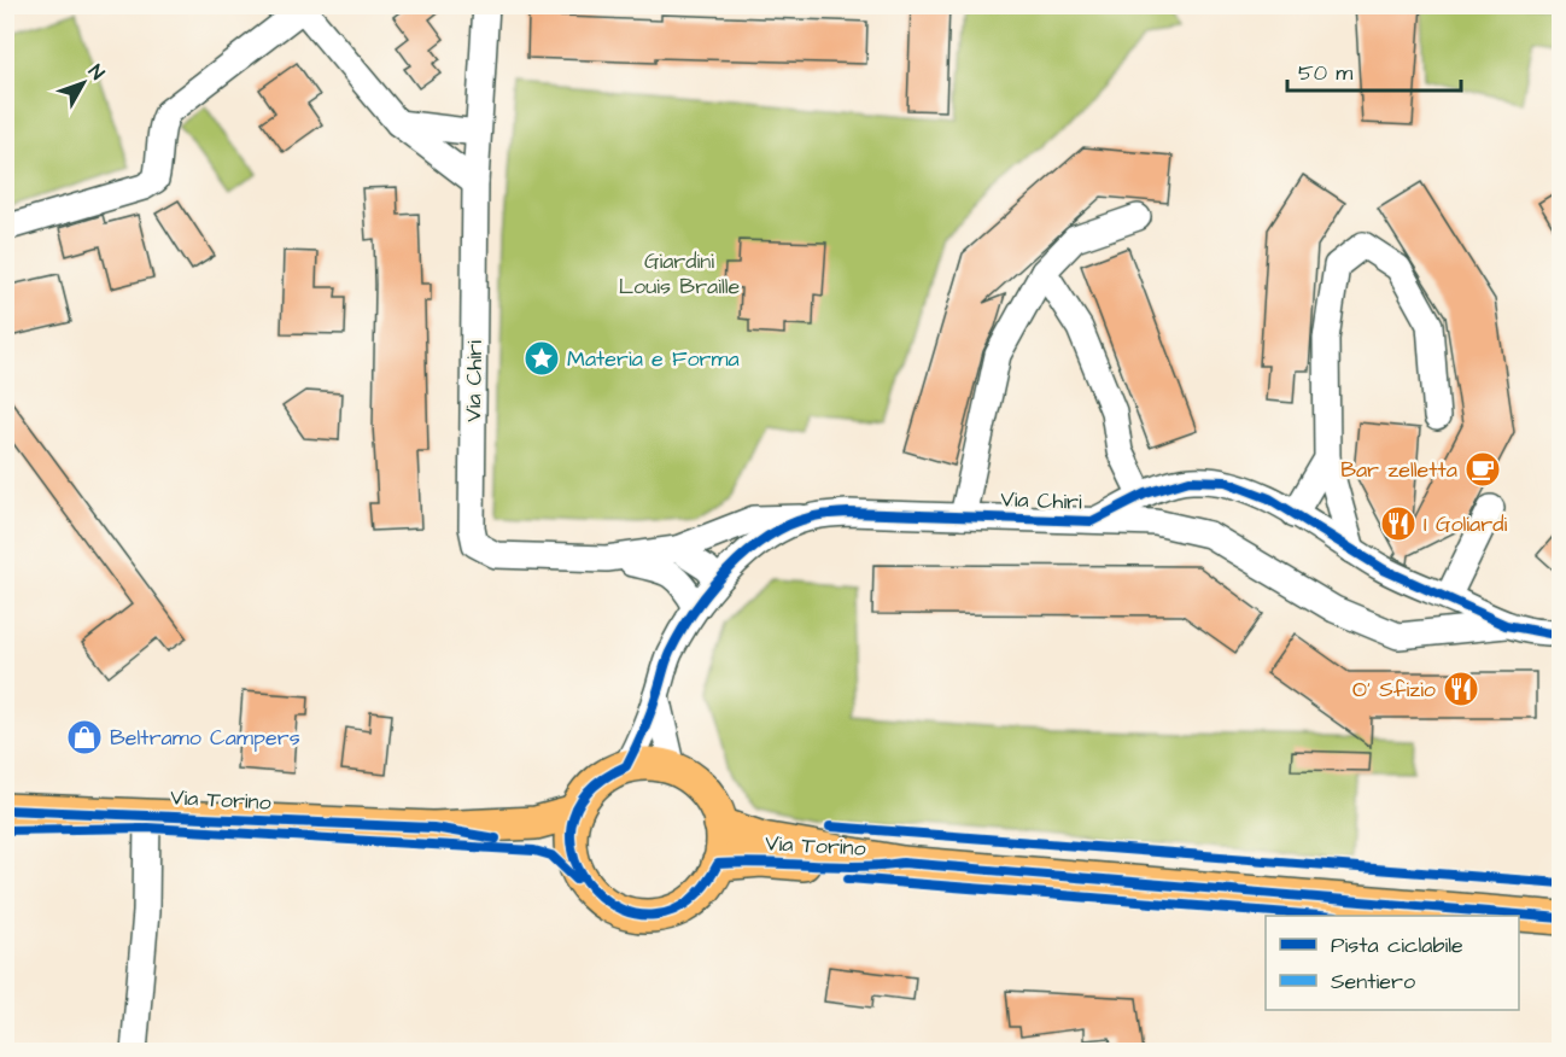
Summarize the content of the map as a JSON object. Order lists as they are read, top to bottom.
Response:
{
  "streets": {
    "main road": ["Via Torino"],
    "street": ["Via Chiri"]
  },
  "crossings": [
    ["Via Chiri", "Via Torino"]
  ],
  "parks": ["Giardini Louis Braille"],
  "places": {
    "place": ["Materia e Forma"],
    "cafe": ["Bar zelletta"],
    "restaurant": ["I Goliardi", "O' Sfizio"],
    "shop": ["Beltramo Campers"]
  },
  "legend": ["Pista ciclabile", "Sentiero"],
  "scale_bar": "50 m",
  "north": "top right"
}
